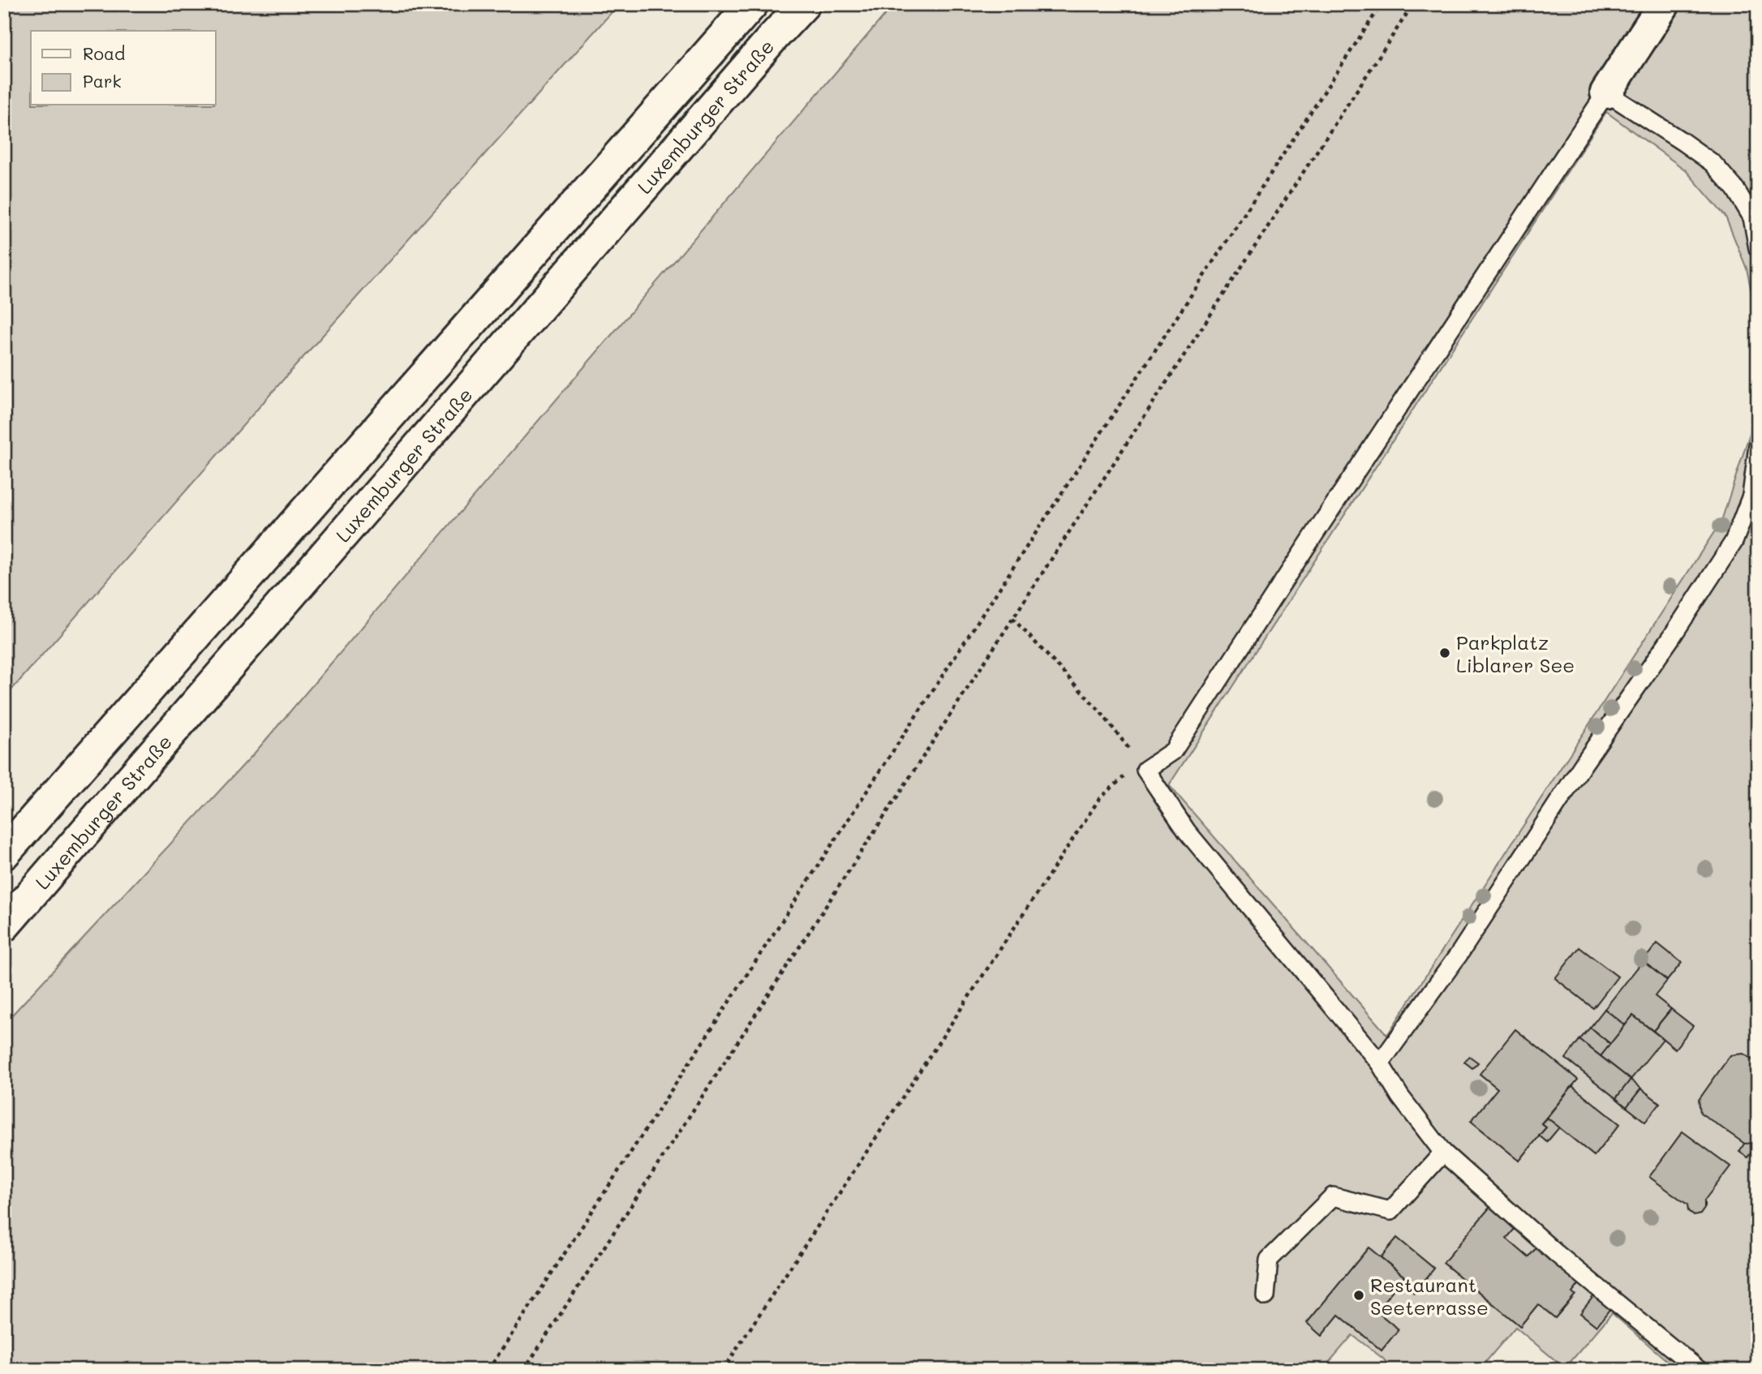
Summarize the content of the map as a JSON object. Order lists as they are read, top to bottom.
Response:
{
  "streets": {
    "main road": ["Luxemburger Straße"]
  },
  "places": ["Parkplatz Liblarer See", "Restaurant Seeterrasse"],
  "legend": ["Road", "Park"]
}
